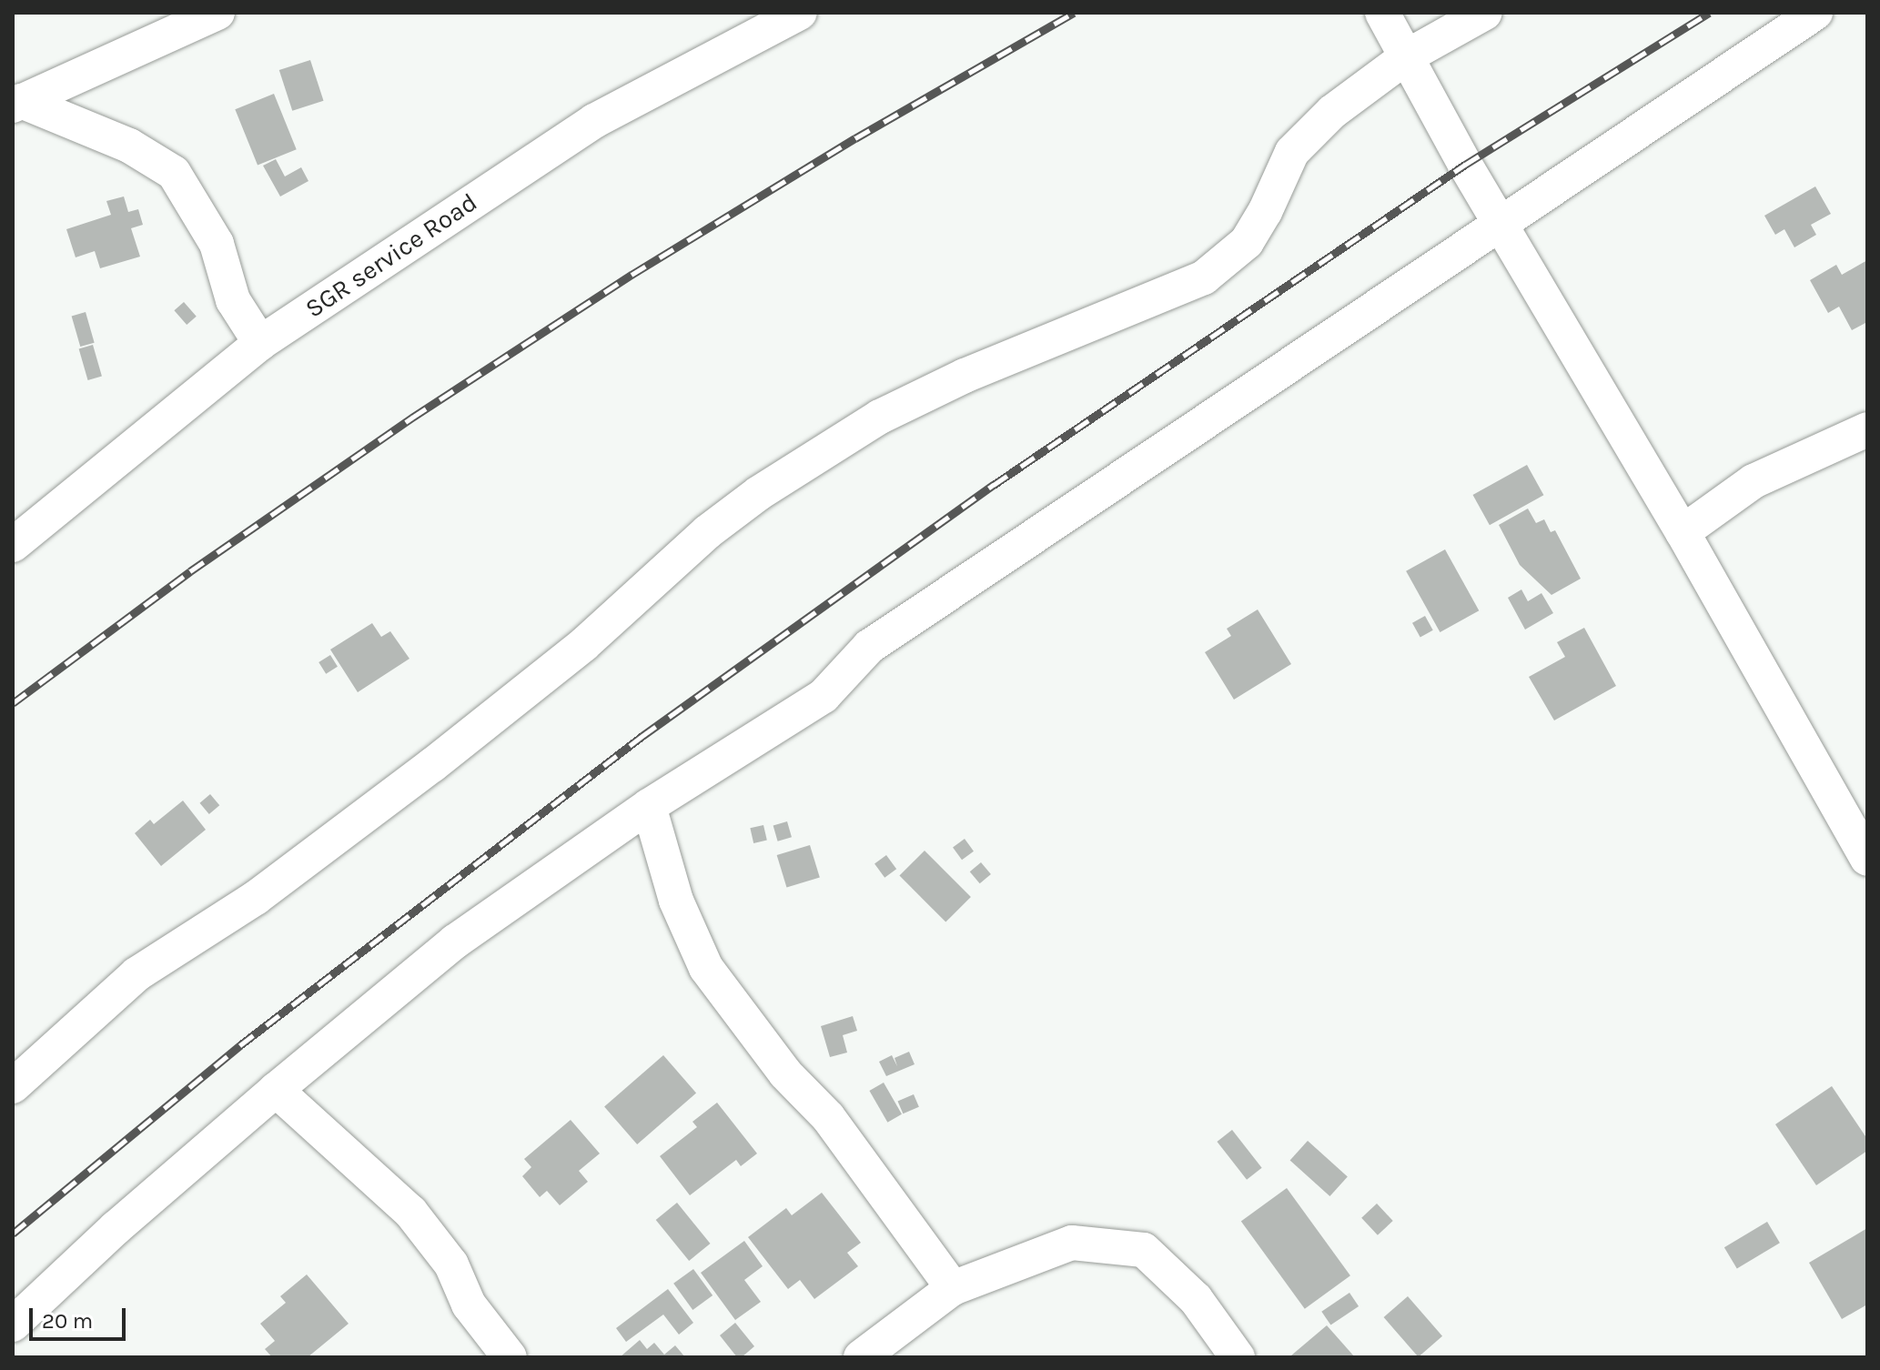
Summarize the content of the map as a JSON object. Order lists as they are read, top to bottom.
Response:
{
  "streets": {
    "street": ["SGR service Road"]
  },
  "scale_bar": "20 m"
}
